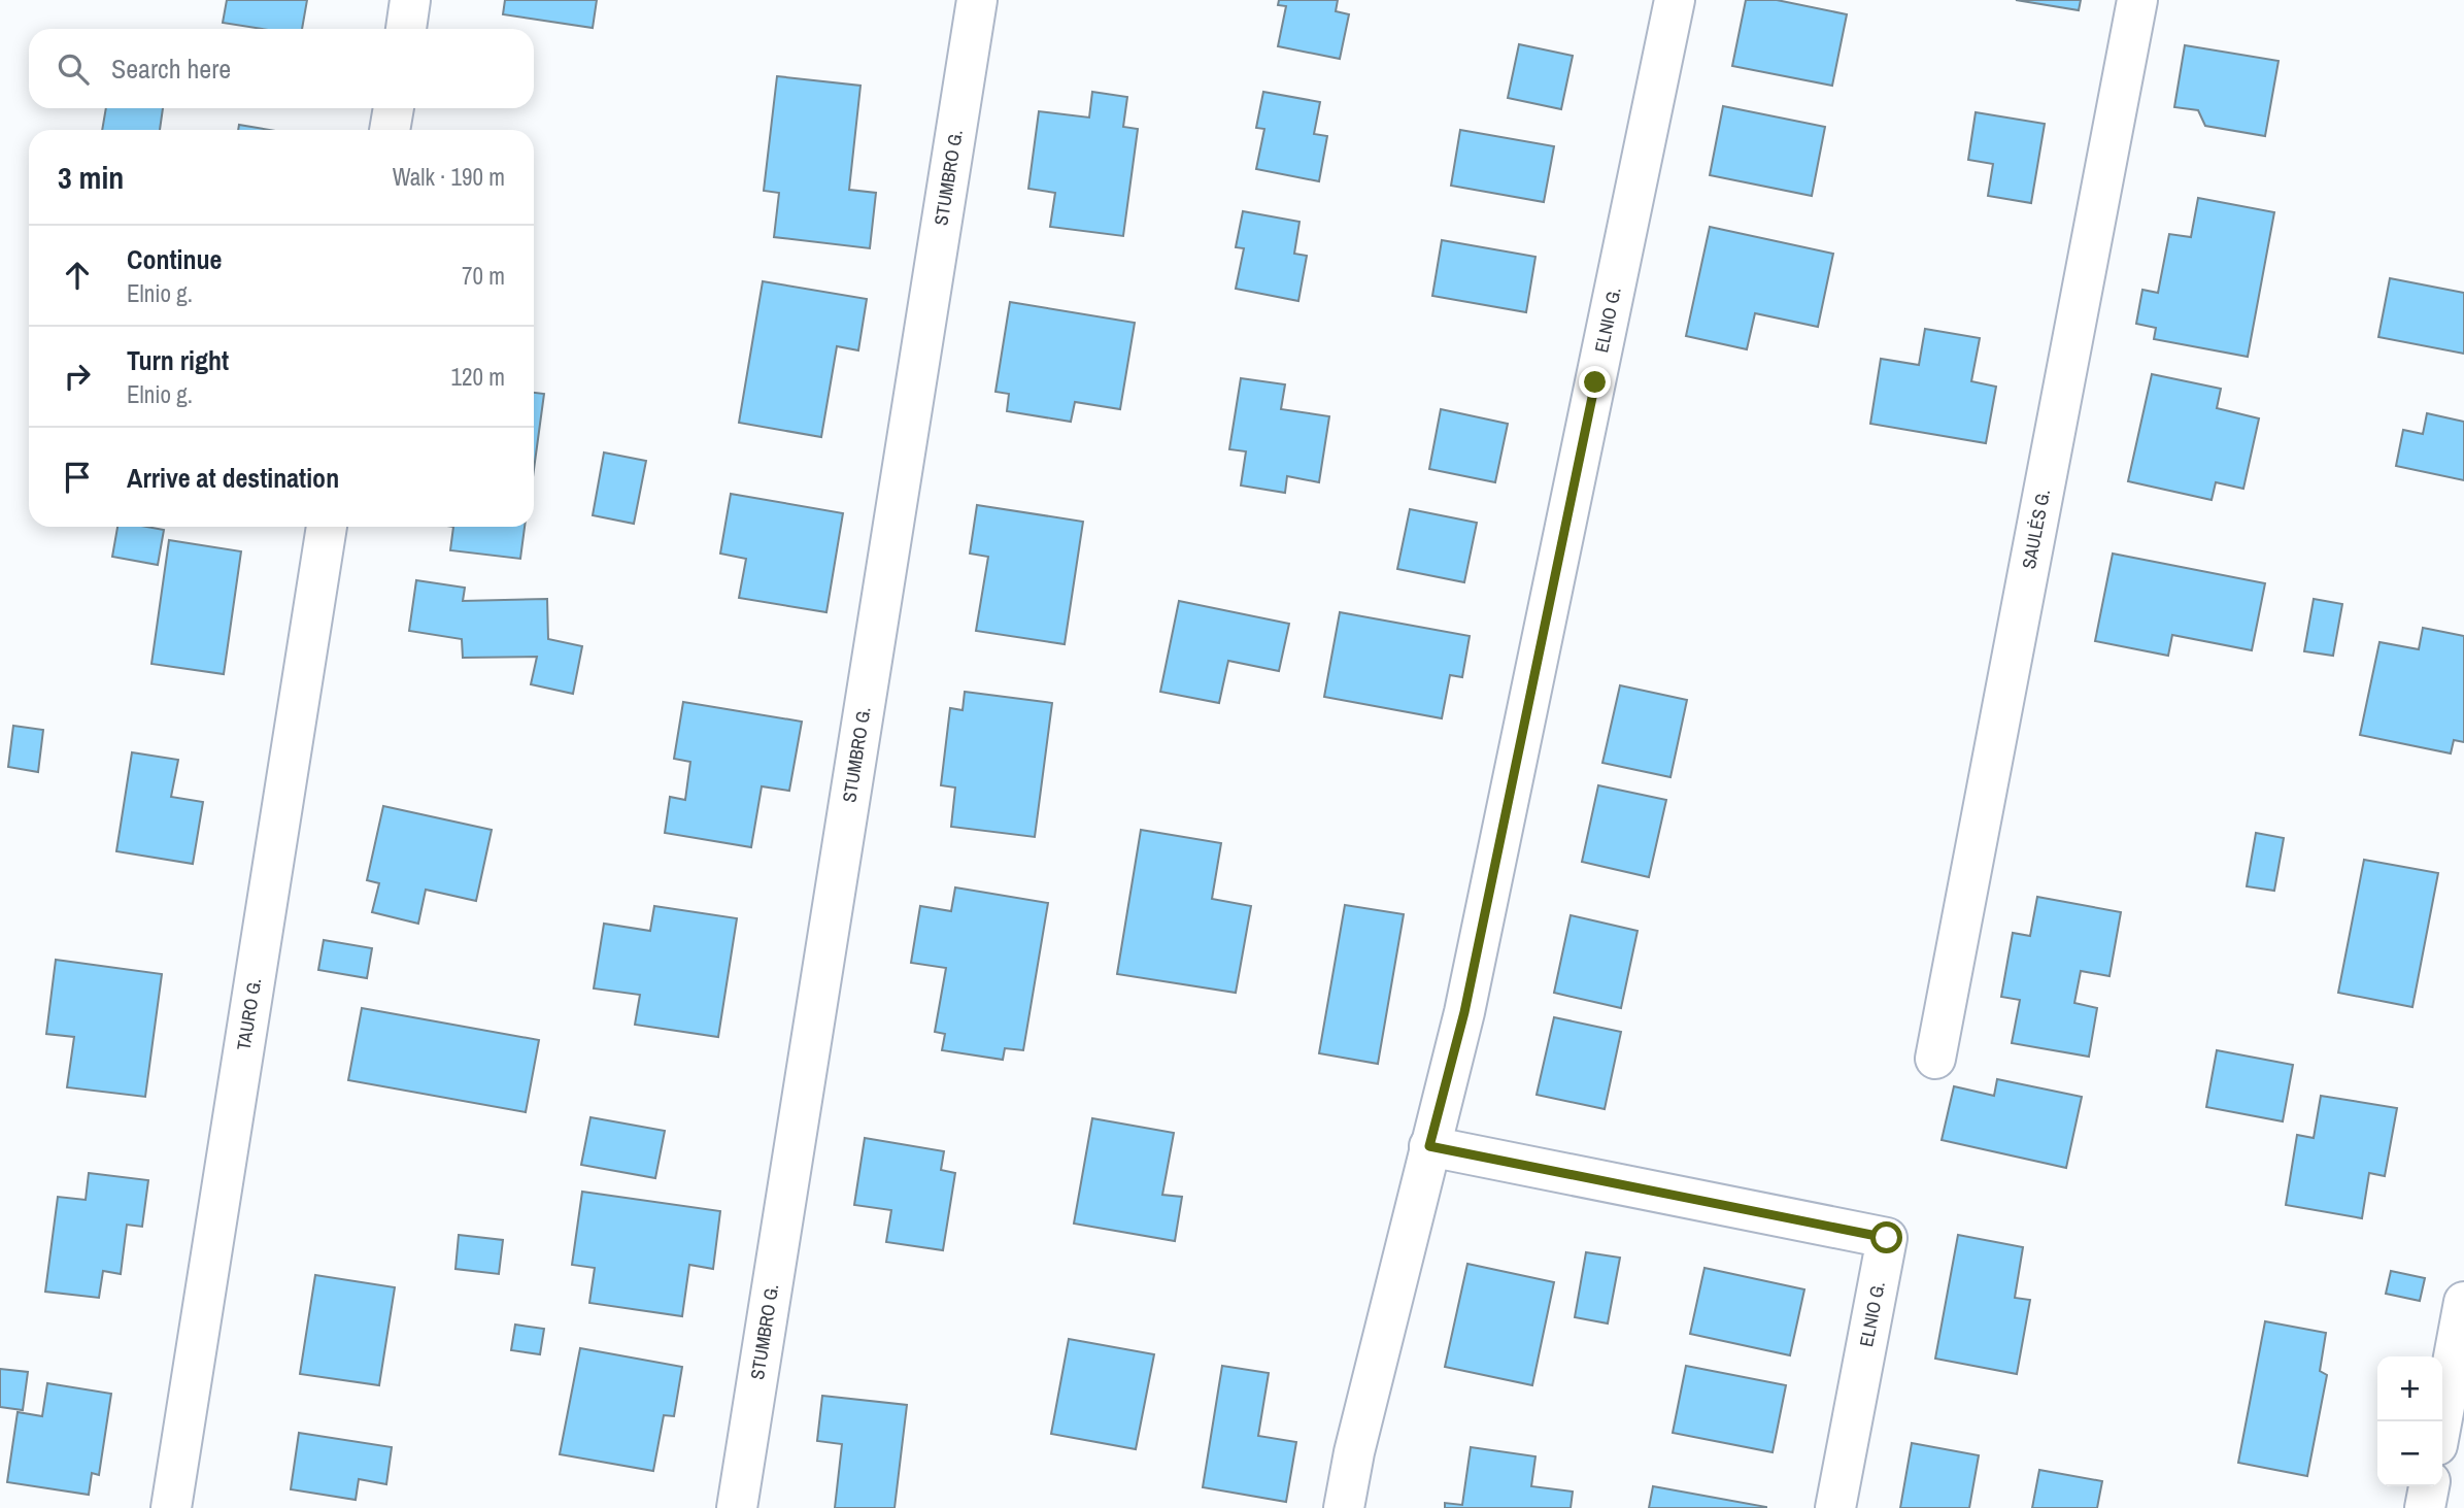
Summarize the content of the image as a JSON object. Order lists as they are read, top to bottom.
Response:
{
  "streets": {
    "street": [
      "STUMBRO G.",
      "ELNIO G.",
      "SAULĖS G.",
      "TAURO G."
    ]
  },
  "page": {
    "search": "Search here",
    "heading": ["3 min", "Walk · 190 m"],
    "list": [
      ["Continue", "Elnio g.", "70 m"],
      ["Turn right", "Elnio g.", "120 m"],
      "Arrive at destination"
    ],
    "map_buttons": ["+", "−"]
  }
}
